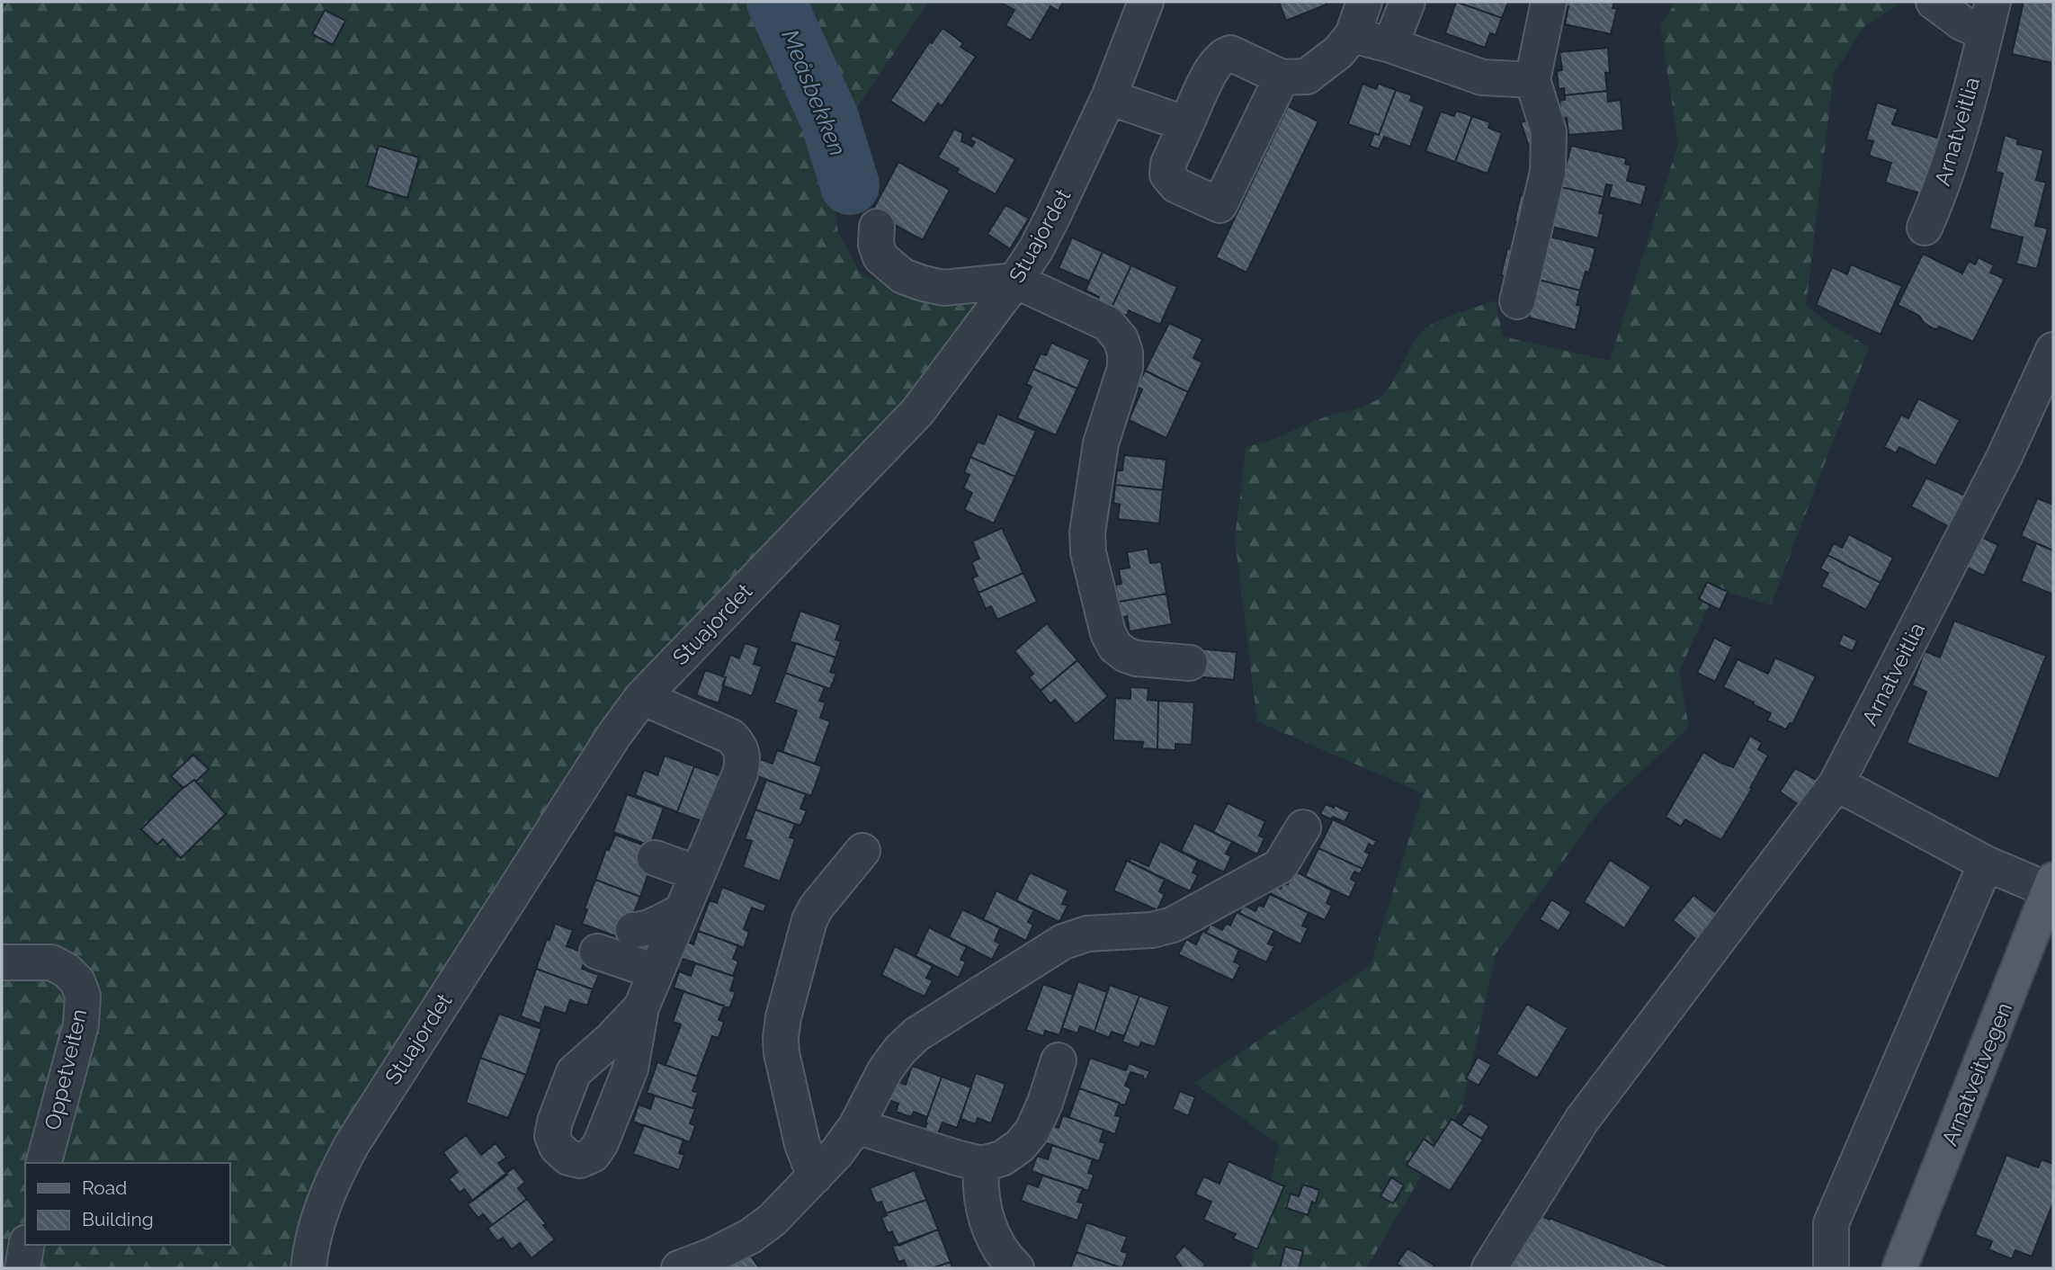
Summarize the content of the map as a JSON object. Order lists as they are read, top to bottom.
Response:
{
  "streets": {
    "main road": ["Arnatveitvegen"],
    "street": ["Arnatveitlia", "Stuajordet", "Oppetveiten"]
  },
  "water": ["Meåsbekken"],
  "legend": ["Road", "Building"]
}
